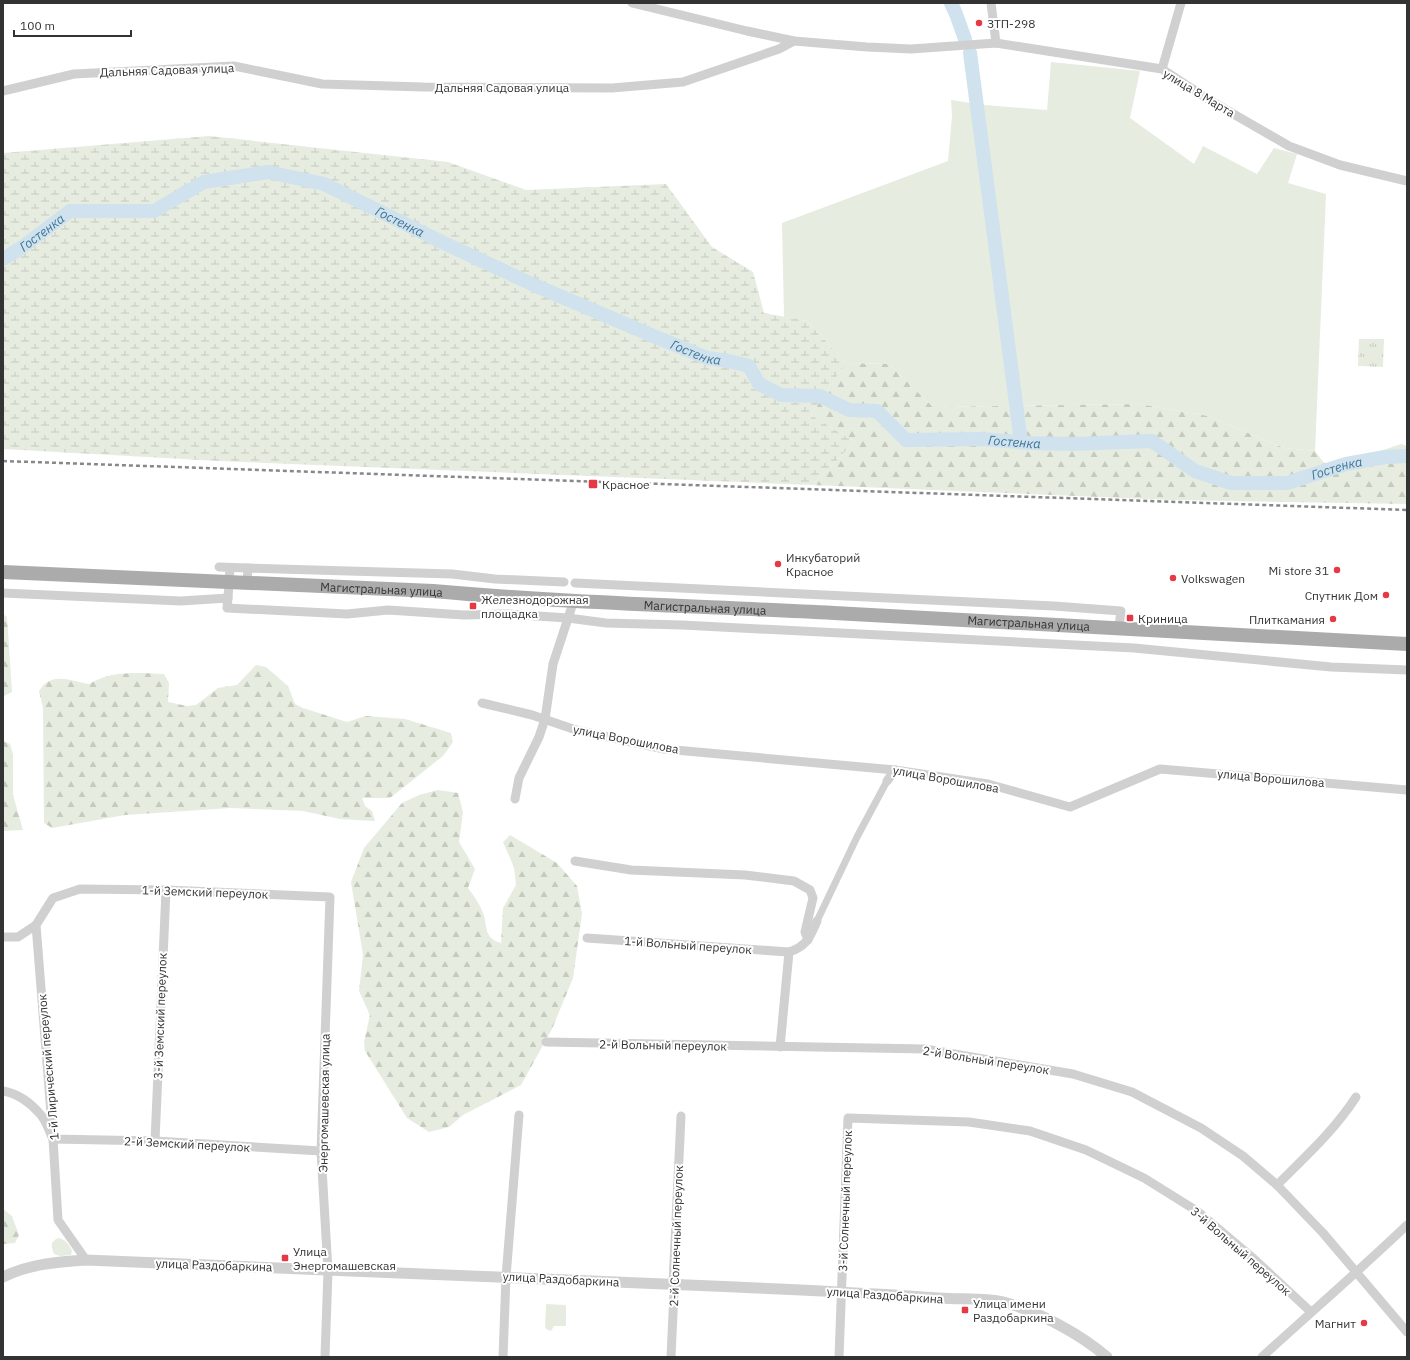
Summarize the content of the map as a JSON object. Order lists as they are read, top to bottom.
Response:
{
  "streets": {
    "main road": ["Магистральная улица"],
    "street": [
      "Дальняя Садовая улица",
      "улица 8 Марта",
      "улица Ворошилова",
      "1-й Земский переулок",
      "1-й Вольный переулок",
      "3-й Земский переулок",
      "2-й Вольный переулок",
      "1-й Лирический переулок",
      "Энергомашевская улица",
      "2-й Земский переулок",
      "3-й Солнечный переулок",
      "2-й Солнечный переулок",
      "3-й Вольный переулок",
      "улица Раздобаркина"
    ]
  },
  "crossings": [
    ["1-й Земский переулок", "3-й Земский переулок"],
    ["1-й Земский переулок", "1-й Лирический переулок"],
    ["1-й Земский переулок", "Энергомашевская улица"],
    ["3-й Земский переулок", "2-й Земский переулок"],
    ["1-й Лирический переулок", "2-й Земский переулок"],
    ["1-й Лирический переулок", "улица Раздобаркина"],
    ["Энергомашевская улица", "2-й Земский переулок"],
    ["Энергомашевская улица", "улица Раздобаркина"],
    ["3-й Солнечный переулок", "3-й Вольный переулок"],
    ["3-й Солнечный переулок", "улица Раздобаркина"],
    ["2-й Солнечный переулок", "улица Раздобаркина"]
  ],
  "water": ["Гостенка"],
  "places": {
    "other": [
      "ЗТП-298",
      "Инкубаторий Красное",
      "Mi store 31",
      "Volkswagen",
      "Спутник Дом",
      "Плиткамания",
      "Магнит"
    ],
    "transit": [
      "Красное",
      "Железнодорожная площадка",
      "Криница",
      "Улица Энергомашевская",
      "Улица имени Раздобаркина"
    ]
  },
  "scale_bar": "100 m"
}
